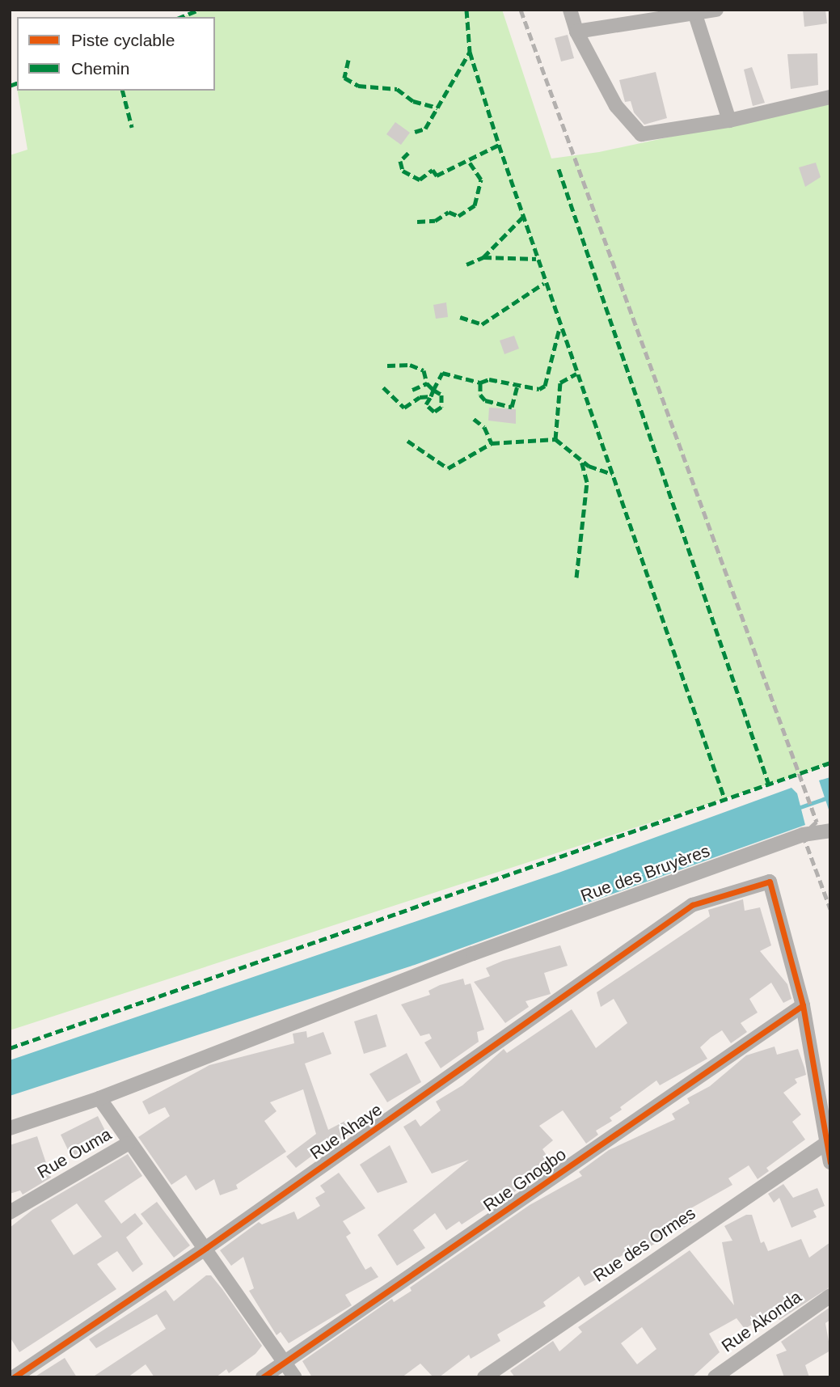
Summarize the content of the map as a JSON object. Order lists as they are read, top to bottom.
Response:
{
  "streets": {
    "street": [
      "Rue des Bruyères",
      "Rue Ahaye",
      "Rue Ouma",
      "Rue Gnogbo",
      "Rue des Ormes",
      "Rue Akonda"
    ]
  },
  "crossings": [
    ["Rue Ahaye", "Rue Gnogbo"]
  ],
  "legend": ["Piste cyclable", "Chemin"]
}
